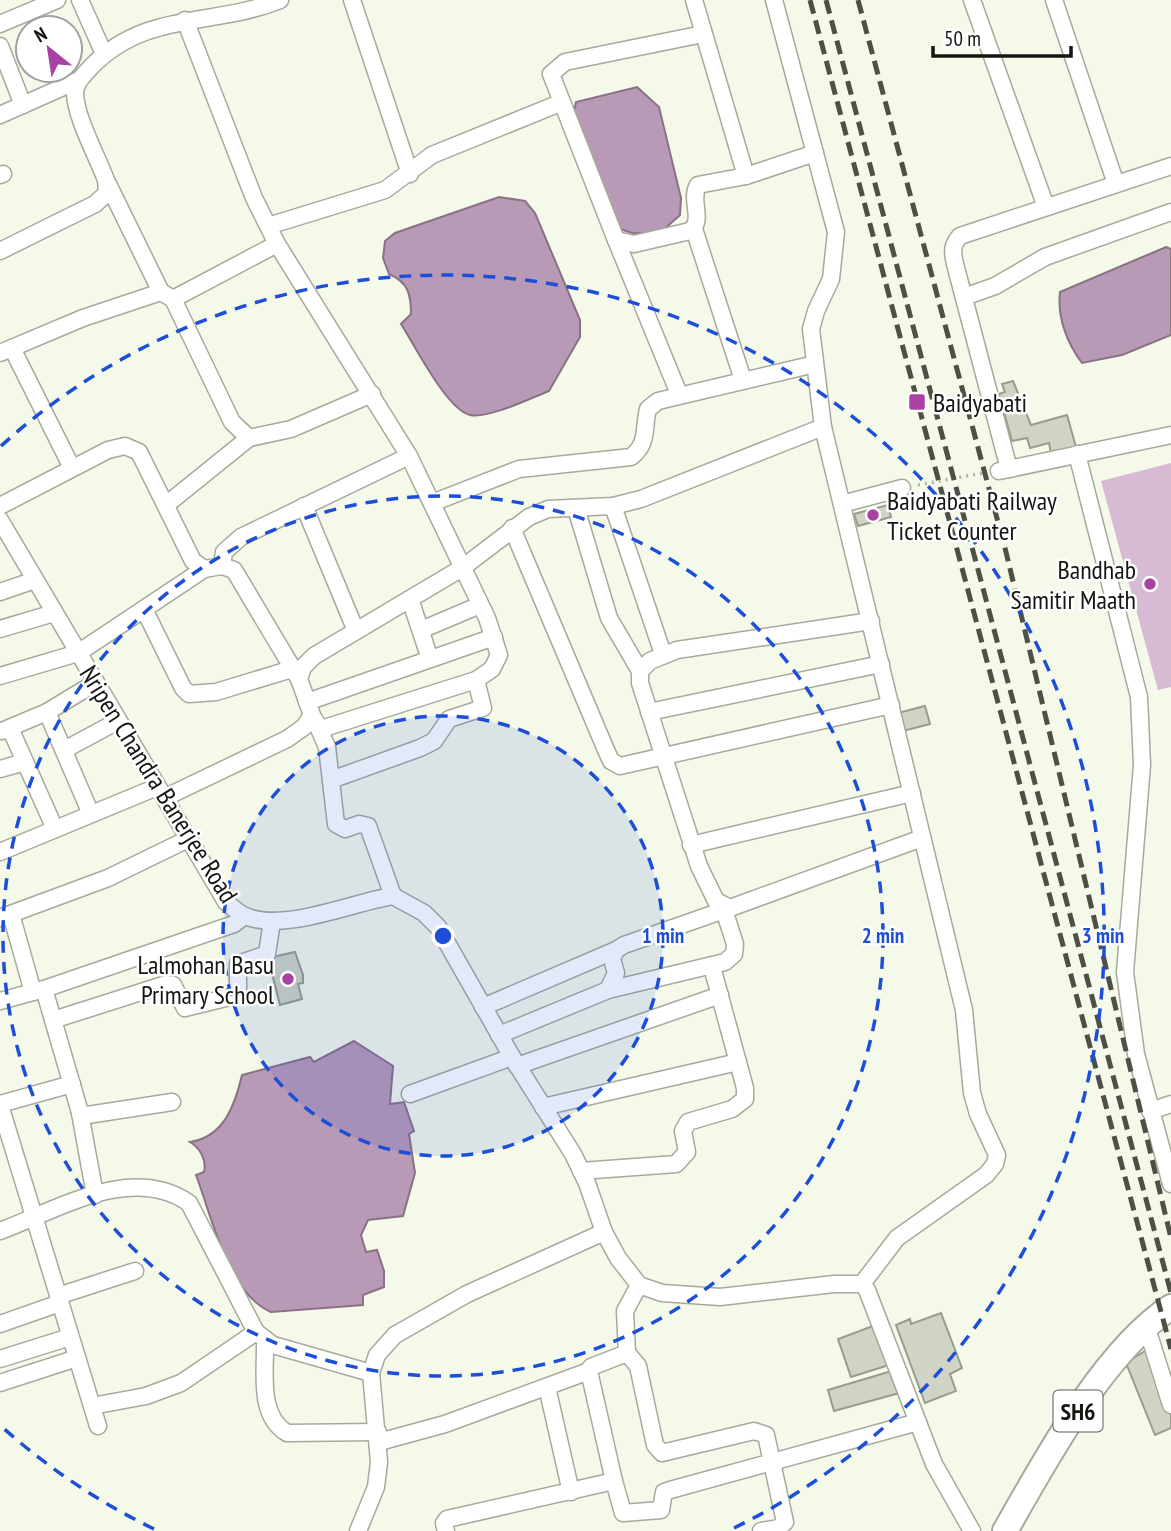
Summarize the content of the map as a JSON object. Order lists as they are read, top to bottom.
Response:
{
  "streets": {
    "main road": ["SH6"],
    "street": ["Nripen Chandra Banerjee Road"]
  },
  "places": {
    "transit": ["Baidyabati"],
    "other": ["Baidyabati Railway Ticket Counter", "Bandhab Samitir Maath", "Lalmohan Basu Primary School"]
  },
  "scale_bar": "50 m",
  "north": "top left",
  "rings": ["1 min", "2 min", "3 min"]
}
